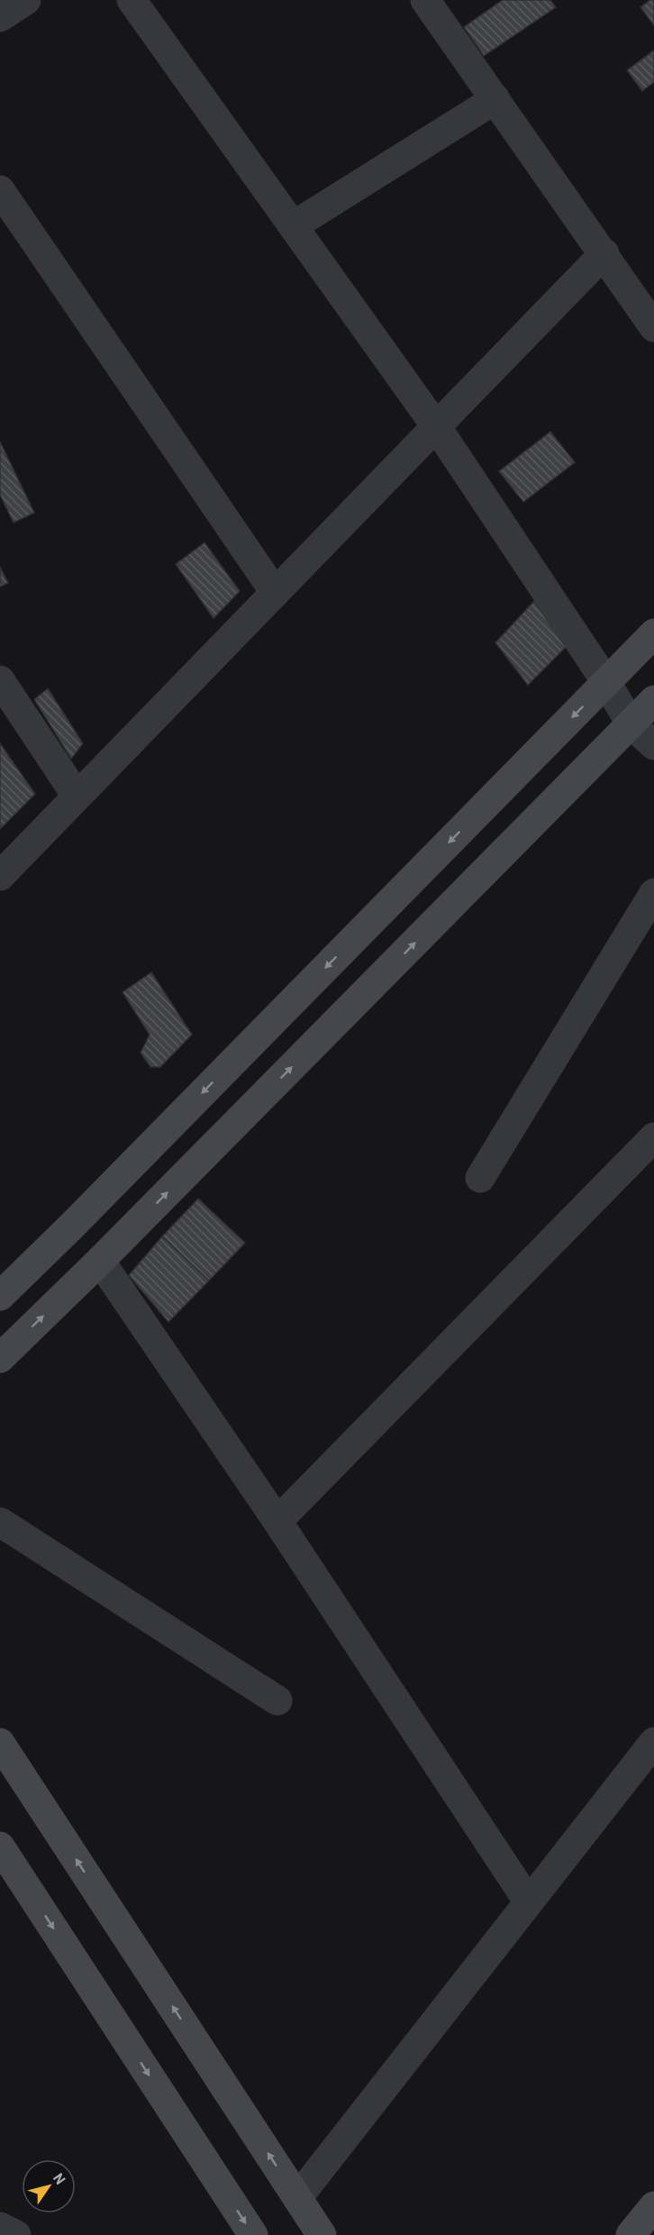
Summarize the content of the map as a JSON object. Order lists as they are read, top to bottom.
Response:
{
  "north": "top right"
}
